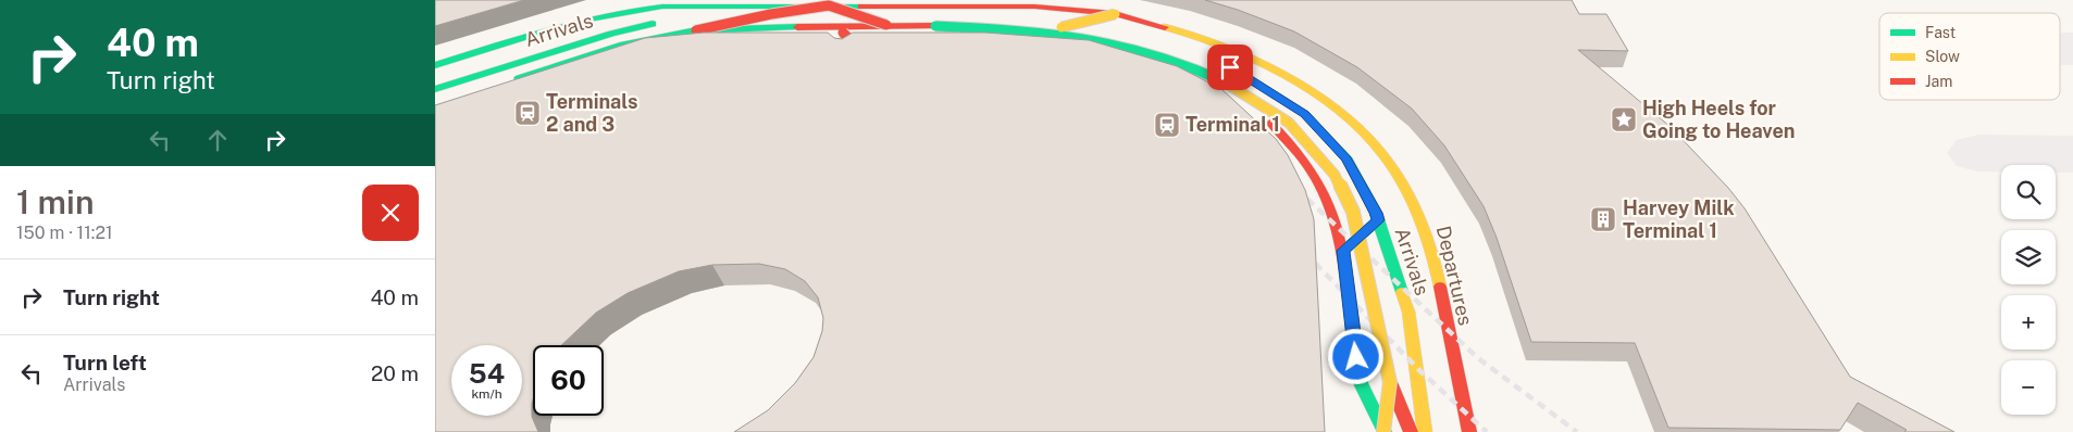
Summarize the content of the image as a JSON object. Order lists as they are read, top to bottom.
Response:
{
  "streets": {
    "main road": ["Arrivals", "Departures"]
  },
  "places": {
    "station": ["Terminals 2 and 3", "Terminal 1"],
    "place": ["High Heels for Going to Heaven"],
    "building": ["Harvey Milk Terminal 1"]
  },
  "legend": ["Fast", "Slow", "Jam"],
  "page": {
    "turn": ["40 m", "Turn right"],
    "map_buttons": ["+", "−"],
    "heading": ["1 min", "150 m · 11:21"],
    "list": [
      {
        "name": "Turn right",
        "value": "40 m"
      },
      {
        "name": "Turn left",
        "note": "Arrivals",
        "value": "20 m"
      }
    ],
    "speed": "54 km/h",
    "limit": "60"
  }
}
